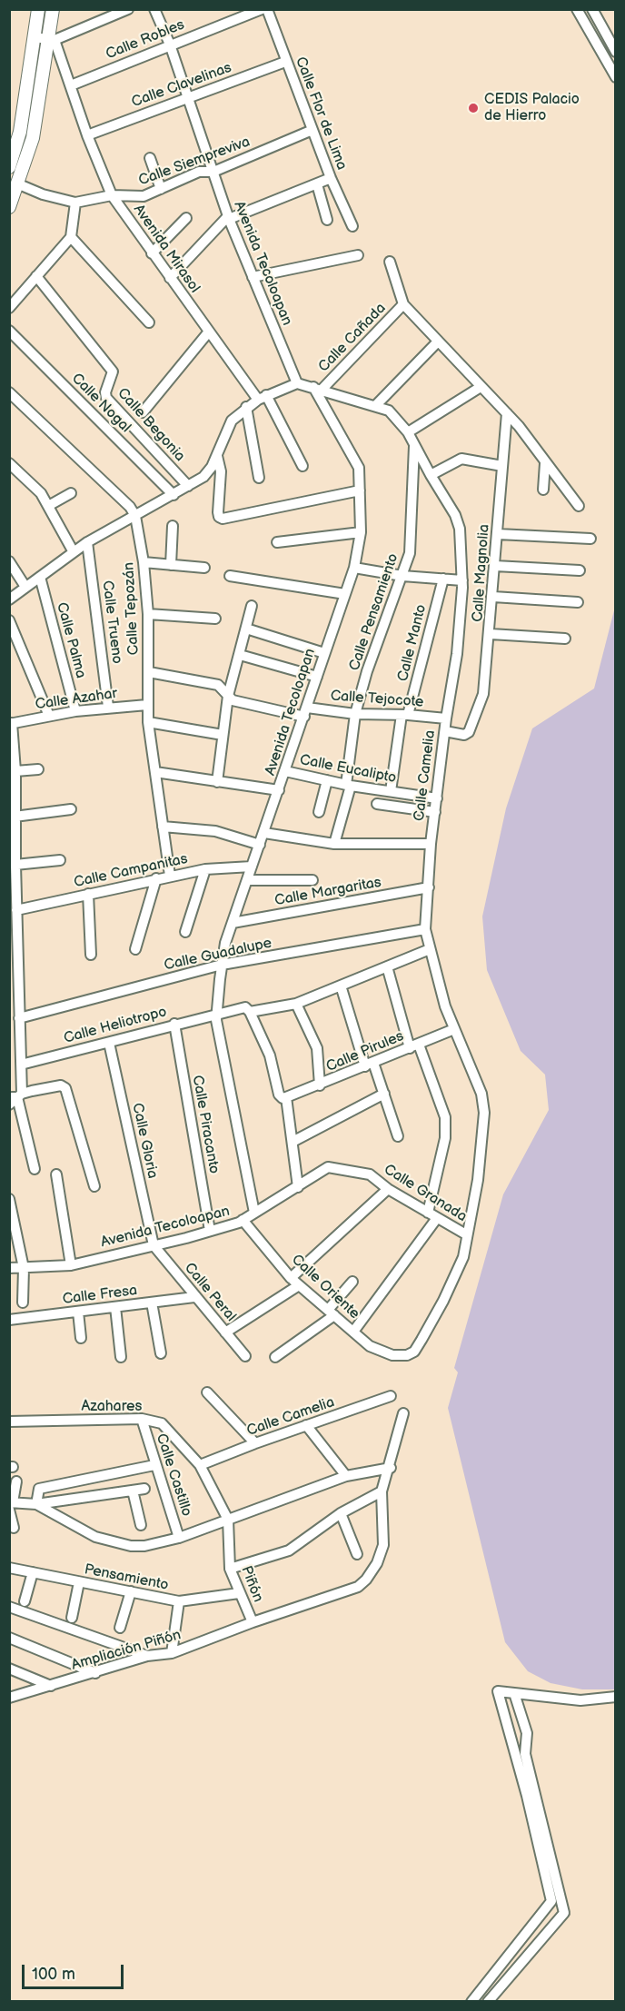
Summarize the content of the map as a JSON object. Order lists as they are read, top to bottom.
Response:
{
  "streets": {
    "street": [
      "Calle Robles",
      "Calle Clavelinas",
      "Calle Flor de Lima",
      "Calle Siempreviva",
      "Avenida Mirasol",
      "Avenida Tecoloapan",
      "Calle Cañada",
      "Calle Nogal",
      "Calle Begonia",
      "Calle Magnolia",
      "Calle Tepozán",
      "Calle Pensamiento",
      "Calle Trueno",
      "Calle Palma",
      "Calle Manto",
      "Calle Azahar",
      "Calle Tejocote",
      "Calle Eucalipto",
      "Calle Camelia",
      "Calle Campanitas",
      "Calle Margaritas",
      "Calle Guadalupe",
      "Calle Heliotropo",
      "Calle Pirules",
      "Calle Piracanto",
      "Calle Gloria",
      "Calle Granada",
      "Calle Oriente",
      "Calle Peral",
      "Calle Fresa",
      "Azahares",
      "Calle Castillo",
      "Pensamiento",
      "Piñón",
      "Ampliación Piñón"
    ]
  },
  "crossings": [
    ["Calle Robles", "Avenida Mirasol"],
    ["Calle Robles", "Avenida Tecoloapan"],
    ["Calle Clavelinas", "Calle Flor de Lima"],
    ["Calle Clavelinas", "Avenida Mirasol"],
    ["Calle Clavelinas", "Avenida Tecoloapan"],
    ["Calle Flor de Lima", "Calle Siempreviva"],
    ["Calle Siempreviva", "Avenida Mirasol"],
    ["Calle Siempreviva", "Avenida Tecoloapan"],
    ["Avenida Tecoloapan", "Calle Cañada"],
    ["Avenida Tecoloapan", "Calle Tejocote"],
    ["Avenida Tecoloapan", "Calle Eucalipto"],
    ["Avenida Tecoloapan", "Calle Camelia"],
    ["Avenida Tecoloapan", "Calle Campanitas"],
    ["Avenida Tecoloapan", "Calle Margaritas"],
    ["Avenida Tecoloapan", "Calle Guadalupe"],
    ["Avenida Tecoloapan", "Calle Heliotropo"],
    ["Avenida Tecoloapan", "Calle Piracanto"],
    ["Avenida Tecoloapan", "Calle Gloria"],
    ["Avenida Tecoloapan", "Calle Granada"],
    ["Avenida Tecoloapan", "Calle Oriente"],
    ["Avenida Tecoloapan", "Calle Peral"],
    ["Calle Cañada", "Calle Camelia"],
    ["Calle Magnolia", "Calle Camelia"],
    ["Calle Tepozán", "Calle Azahar"],
    ["Calle Tepozán", "Calle Tejocote"],
    ["Calle Tepozán", "Calle Campanitas"],
    ["Calle Pensamiento", "Calle Tejocote"],
    ["Calle Pensamiento", "Calle Eucalipto"],
    ["Calle Pensamiento", "Calle Camelia"],
    ["Calle Trueno", "Calle Azahar"],
    ["Calle Palma", "Calle Azahar"],
    ["Calle Manto", "Calle Tejocote"],
    ["Calle Manto", "Calle Eucalipto"],
    ["Calle Tejocote", "Calle Camelia"],
    ["Calle Eucalipto", "Calle Camelia"],
    ["Calle Camelia", "Calle Margaritas"],
    ["Calle Camelia", "Calle Guadalupe"],
    ["Calle Camelia", "Calle Pirules"],
    ["Calle Camelia", "Calle Granada"],
    ["Calle Camelia", "Calle Oriente"],
    ["Calle Camelia", "Azahares"],
    ["Calle Heliotropo", "Calle Piracanto"],
    ["Calle Heliotropo", "Calle Gloria"],
    ["Calle Gloria", "Calle Peral"],
    ["Calle Peral", "Calle Fresa"],
    ["Azahares", "Calle Castillo"],
    ["Azahares", "Piñón"],
    ["Pensamiento", "Piñón"],
    ["Piñón", "Ampliación Piñón"]
  ],
  "places": ["CEDIS Palacio de Hierro"],
  "scale_bar": "100 m"
}
